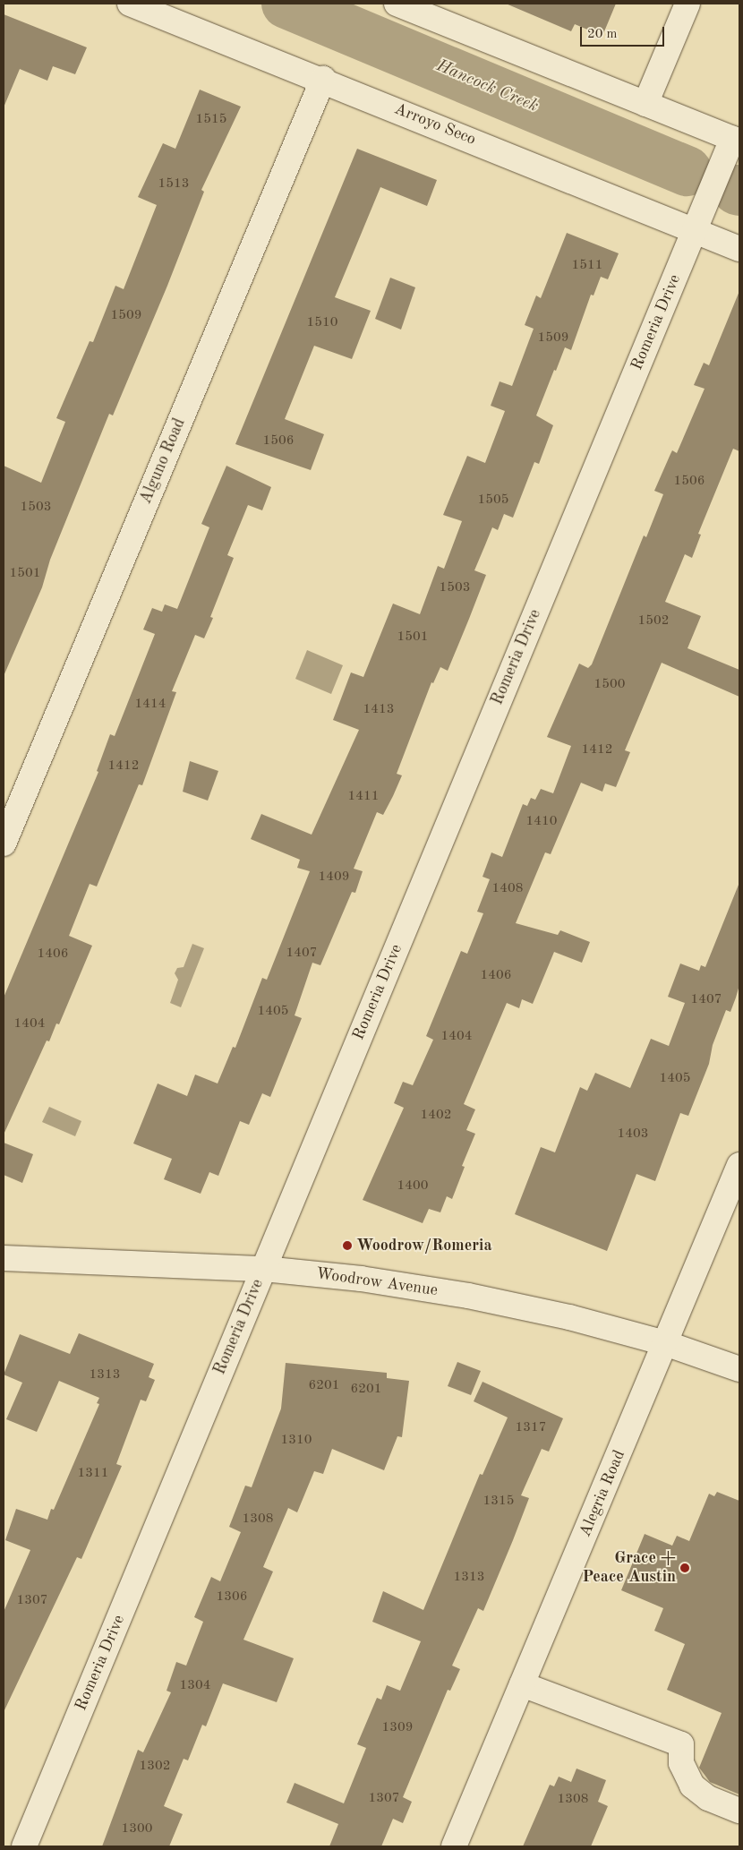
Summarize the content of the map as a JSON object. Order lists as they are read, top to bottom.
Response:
{
  "streets": {
    "street": [
      "Arroyo Seco",
      "Romeria Drive",
      "Alguno Road",
      "Woodrow Avenue",
      "Alegria Road"
    ]
  },
  "crossings": [
    ["Arroyo Seco", "Romeria Drive"],
    ["Arroyo Seco", "Alguno Road"],
    ["Romeria Drive", "Woodrow Avenue"],
    ["Woodrow Avenue", "Alegria Road"]
  ],
  "water": ["Hancock Creek"],
  "places": ["Woodrow/Romeria", "Grace + Peace Austin"],
  "house_numbers": [
    "1515",
    "1513",
    "1511",
    "1509",
    "1510",
    "1509",
    "1506",
    "1506",
    "1505",
    "1503",
    "1501",
    "1503",
    "1502",
    "1501",
    "1500",
    "1414",
    "1413",
    "1412",
    "1412",
    "1411",
    "1410",
    "1409",
    "1408",
    "1407",
    "1406",
    "1406",
    "1407",
    "1405",
    "1404",
    "1404",
    "1405",
    "1402",
    "1403",
    "1400",
    "1313",
    "6201",
    "6201",
    "1317",
    "1310",
    "1311",
    "1315",
    "1308",
    "1313",
    "1306",
    "1307",
    "1304",
    "1309",
    "1302",
    "1307",
    "1308",
    "1300"
  ],
  "scale_bar": "20 m"
}
